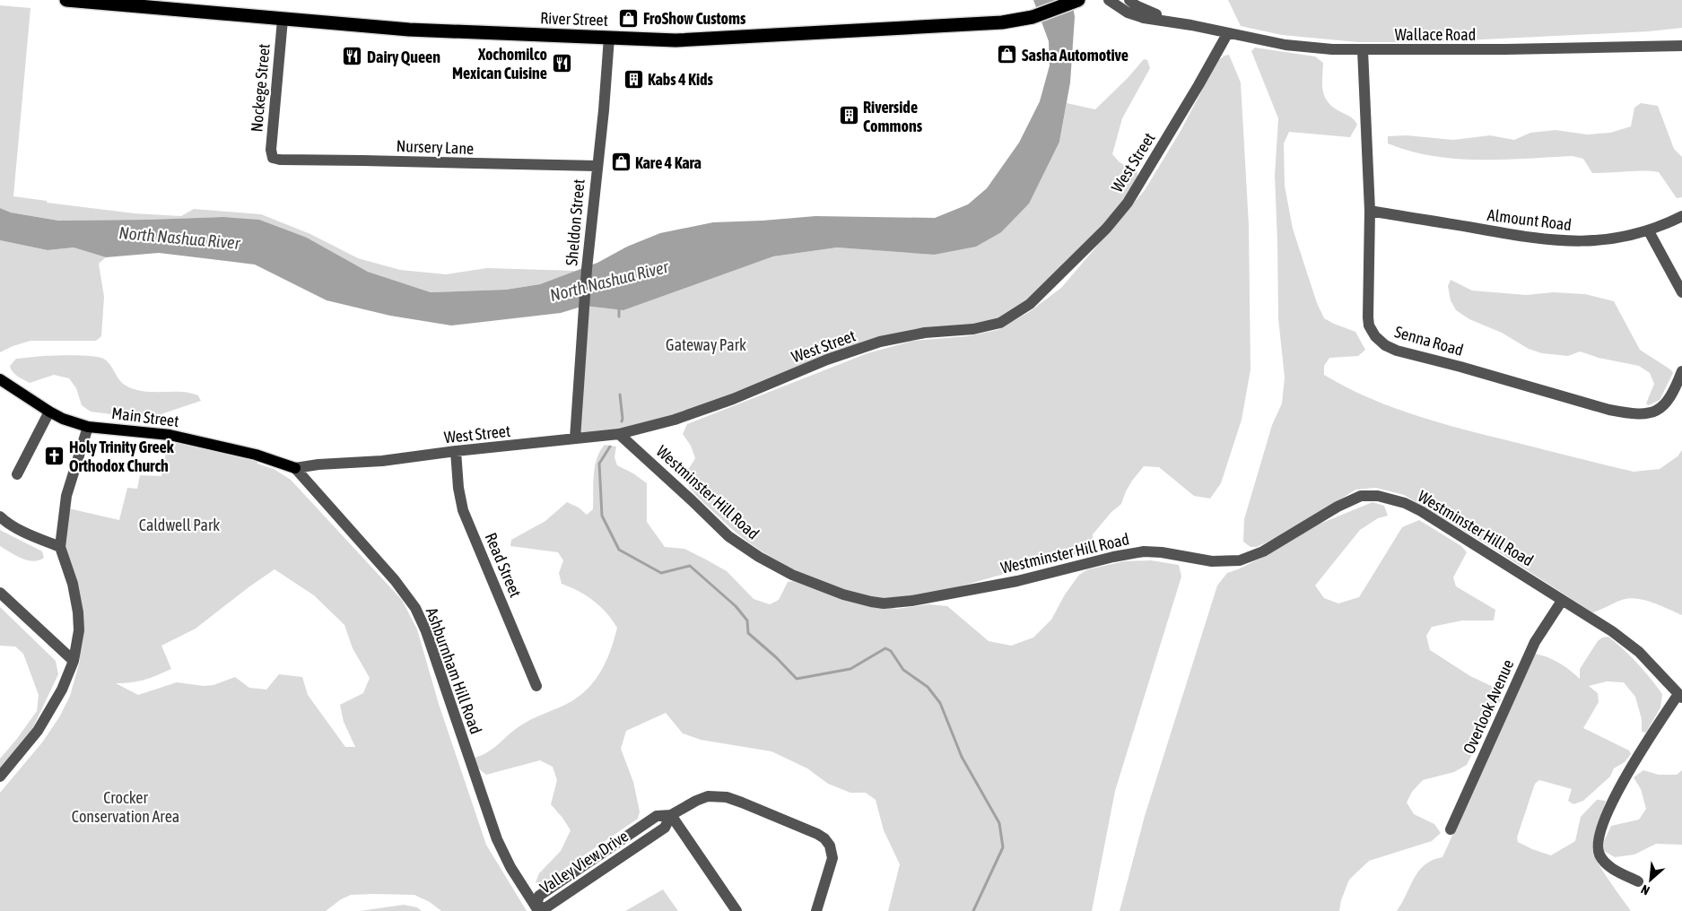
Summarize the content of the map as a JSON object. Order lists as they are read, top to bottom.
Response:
{
  "streets": {
    "highway": ["River Street"],
    "main road": ["Main Street"],
    "street": [
      "Wallace Road",
      "Nockege Street",
      "Nursery Lane",
      "West Street",
      "Almount Road",
      "Sheldon Street",
      "Senna Road",
      "Westminster Hill Road",
      "Read Street",
      "Ashburnham Hill Road",
      "Overlook Avenue",
      "Valley View Drive"
    ]
  },
  "crossings": [
    ["River Street", "Nockege Street"],
    ["River Street", "Sheldon Street"],
    ["Wallace Road", "West Street"],
    ["Wallace Road", "Senna Road"],
    ["Nockege Street", "Nursery Lane"],
    ["Nursery Lane", "Sheldon Street"],
    ["West Street", "Sheldon Street"],
    ["West Street", "Main Street"],
    ["West Street", "Westminster Hill Road"],
    ["West Street", "Read Street"],
    ["West Street", "Ashburnham Hill Road"],
    ["Almount Road", "Senna Road"],
    ["Main Street", "Ashburnham Hill Road"],
    ["Westminster Hill Road", "Overlook Avenue"],
    ["Ashburnham Hill Road", "Valley View Drive"]
  ],
  "water": ["North Nashua River"],
  "parks": ["Gateway Park", "Caldwell Park", "Crocker Conservation Area"],
  "places": {
    "shop": ["FroShow Customs", "Sasha Automotive", "Kare 4 Kara"],
    "restaurant": ["Dairy Queen", "Xochomilco Mexican Cuisine"],
    "building": ["Kabs 4 Kids", "Riverside Commons"],
    "church": ["Holy Trinity Greek Orthodox Church"]
  },
  "north": "bottom left"
}
